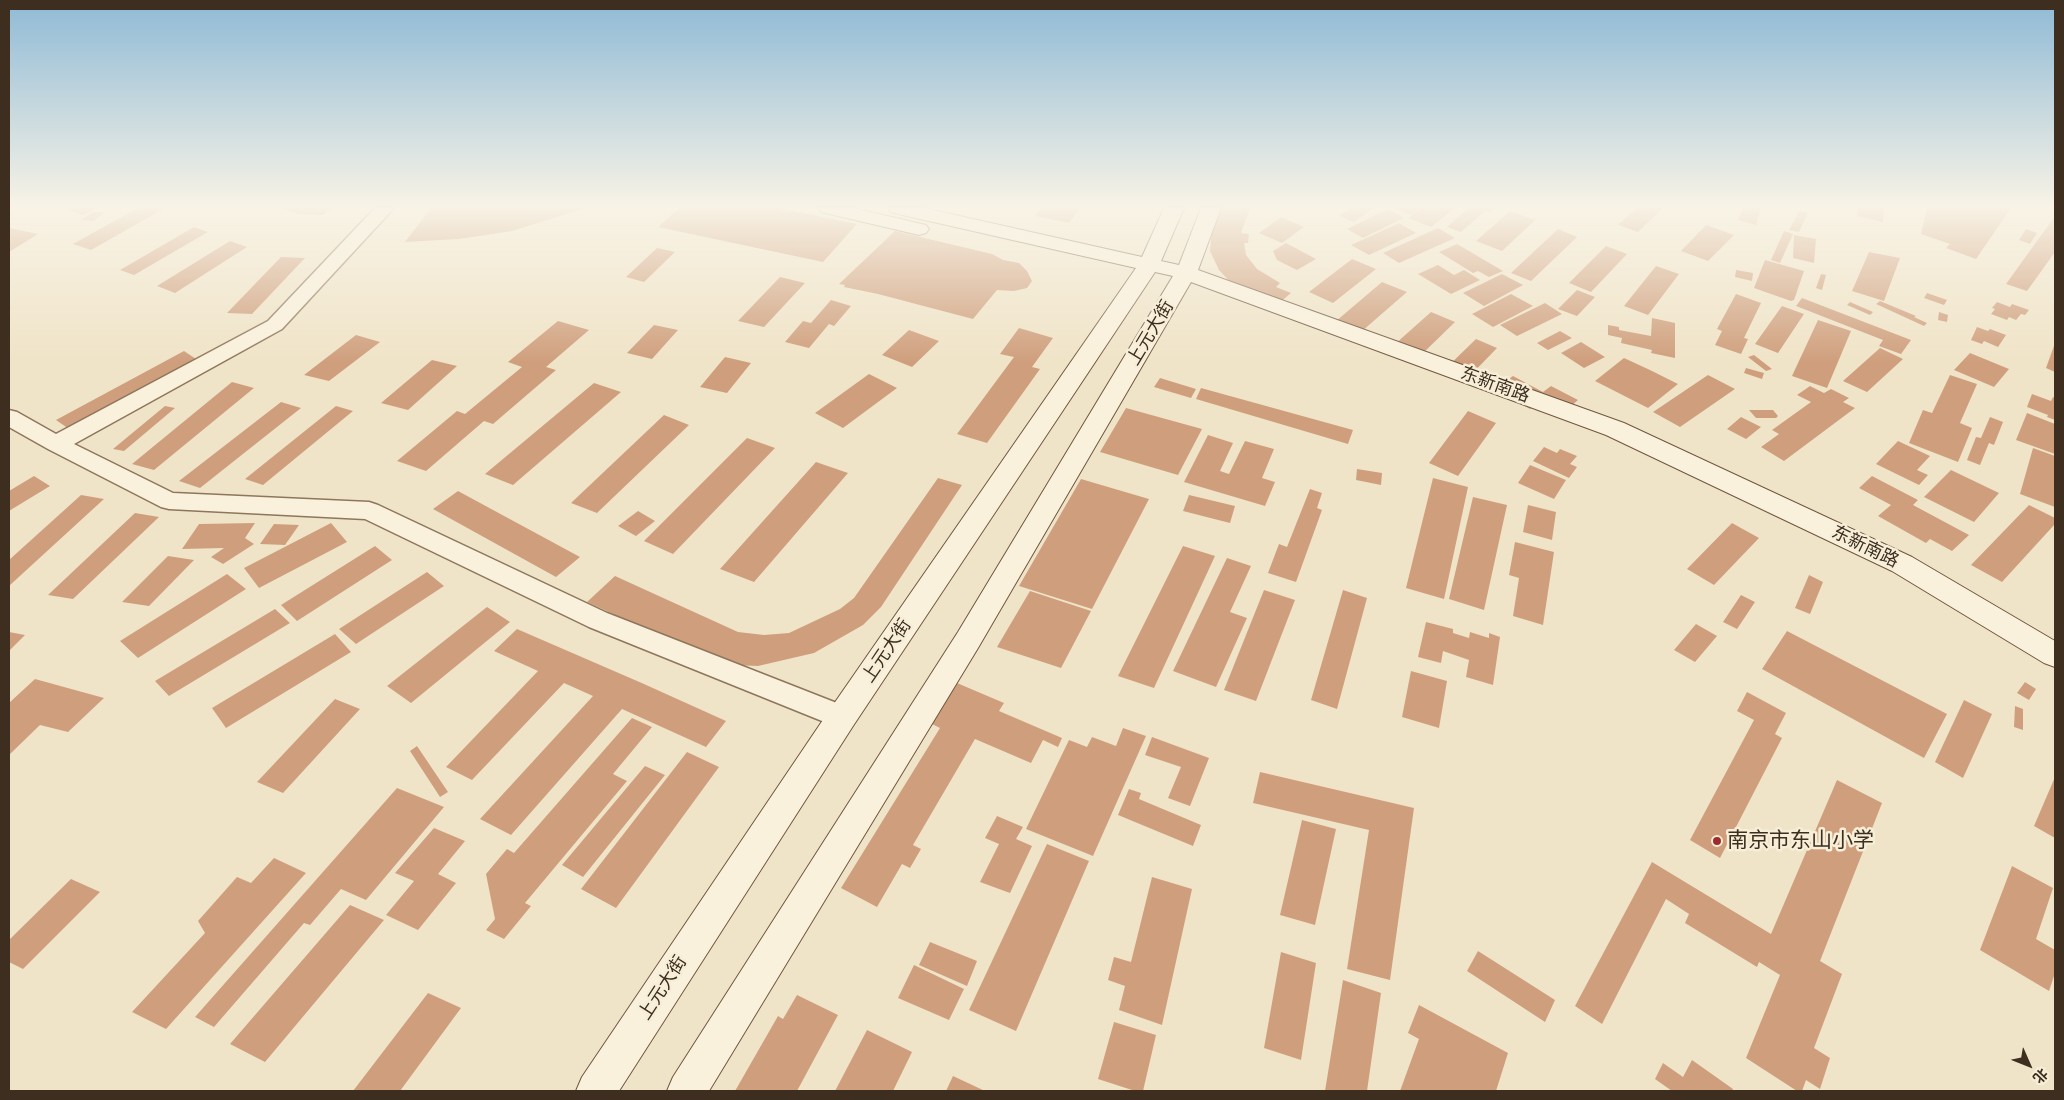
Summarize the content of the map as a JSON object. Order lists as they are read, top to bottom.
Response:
{
  "streets": {
    "main road": ["上元大街", "东新南路"]
  },
  "crossings": [
    ["上元大街", "东新南路"]
  ],
  "places": ["南京市东山小学"],
  "north": "bottom right"
}
